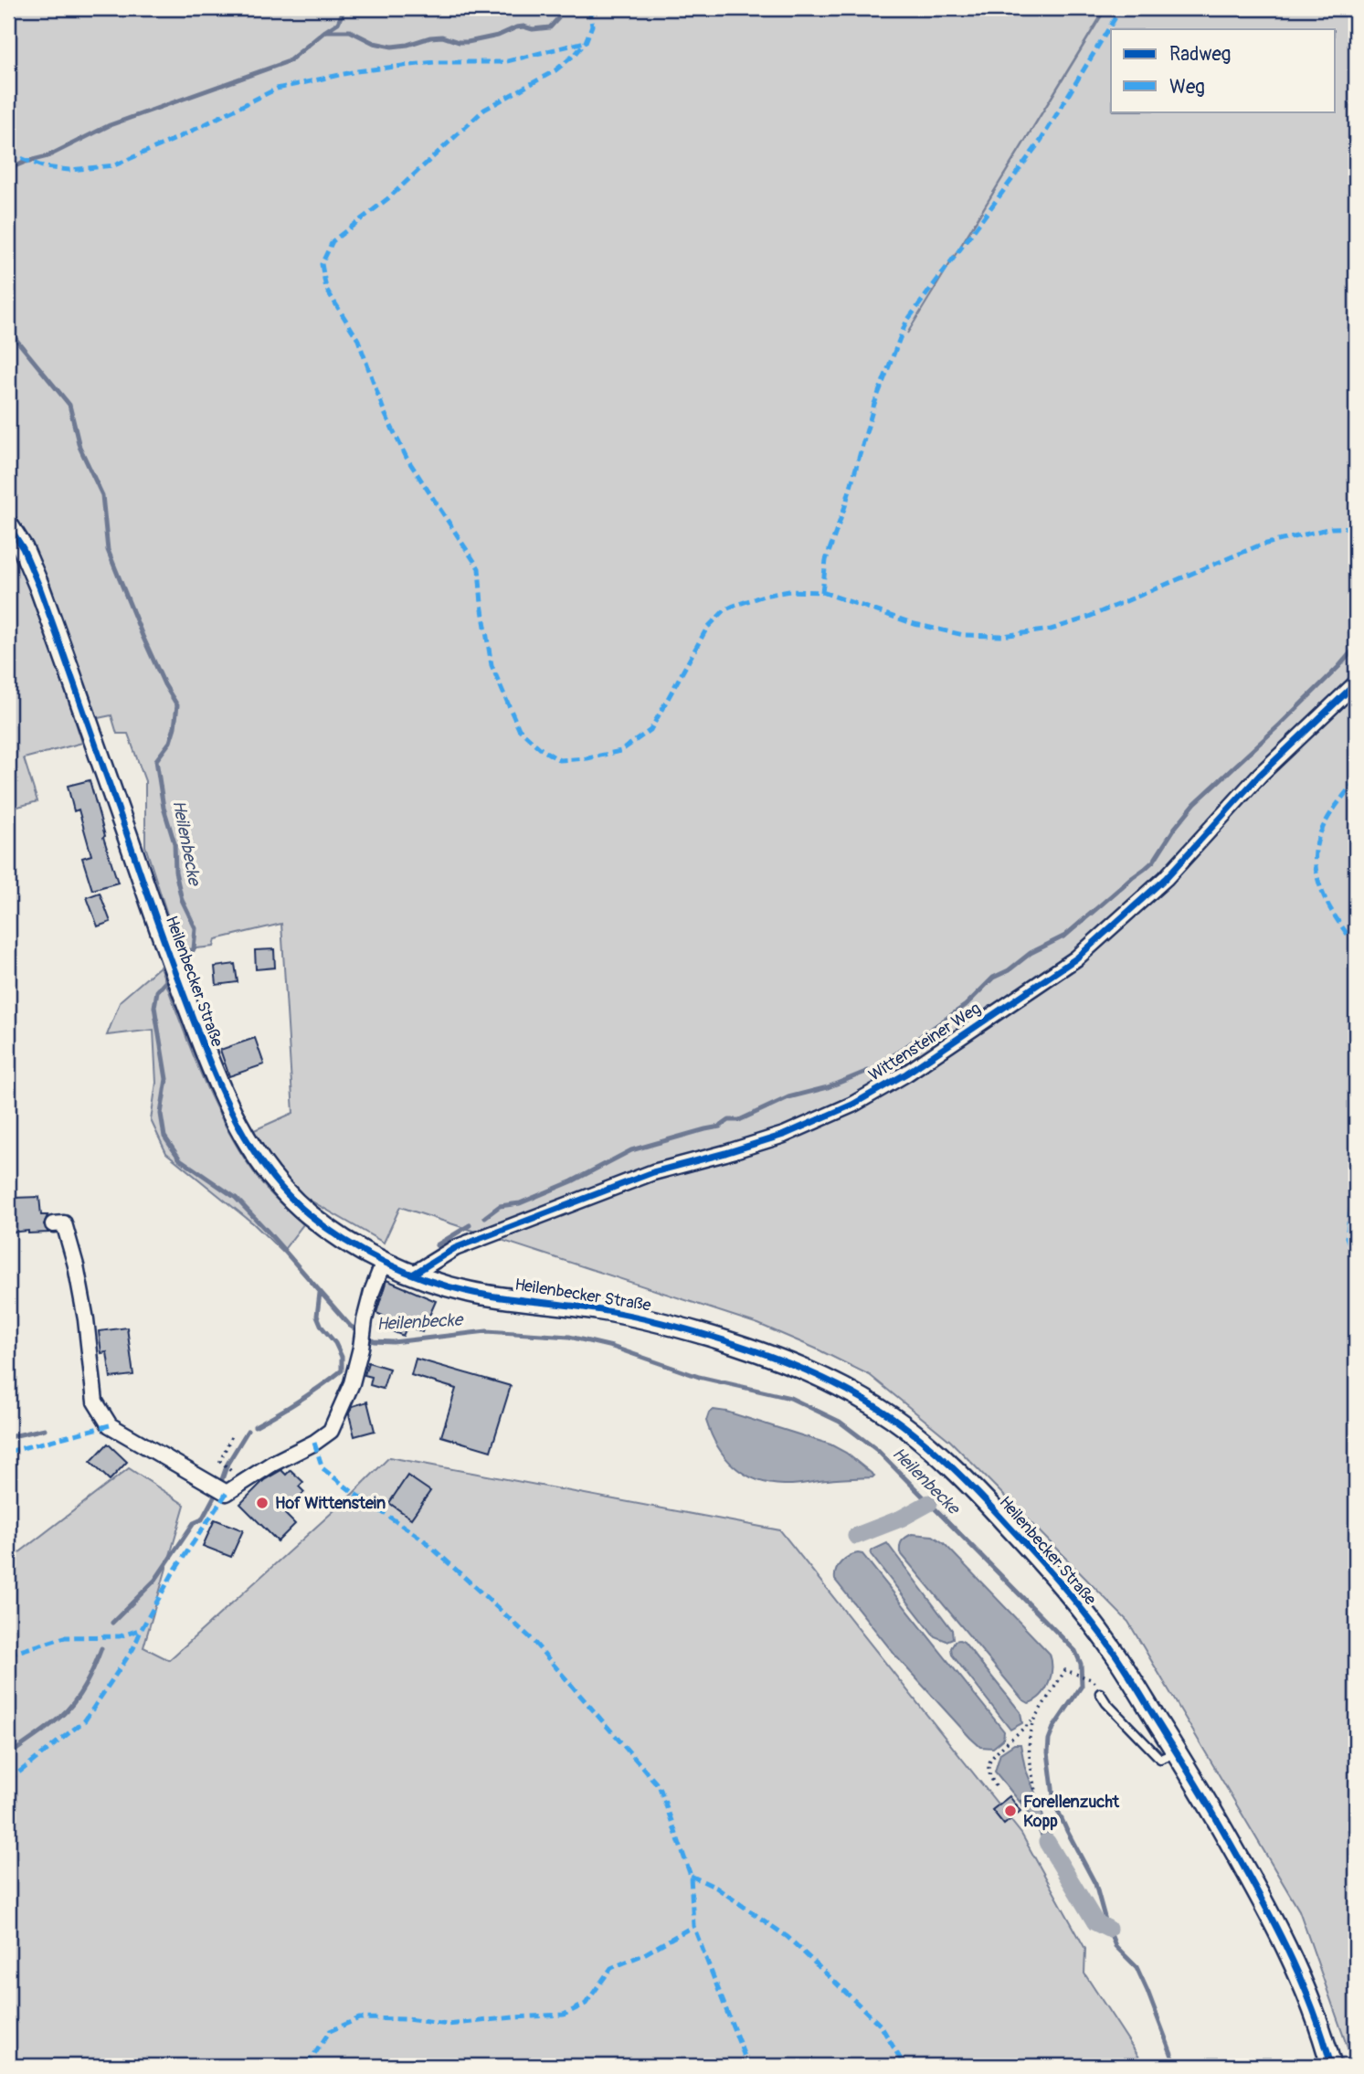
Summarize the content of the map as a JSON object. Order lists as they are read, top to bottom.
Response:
{
  "streets": {
    "main road": ["Heilenbecker Straße"],
    "street": ["Wittensteiner Weg"]
  },
  "crossings": [
    ["Heilenbecker Straße", "Wittensteiner Weg"]
  ],
  "water": ["Heilenbecke"],
  "places": ["Hof Wittenstein", "Forellenzucht Kopp"],
  "legend": ["Radweg", "Weg"]
}
